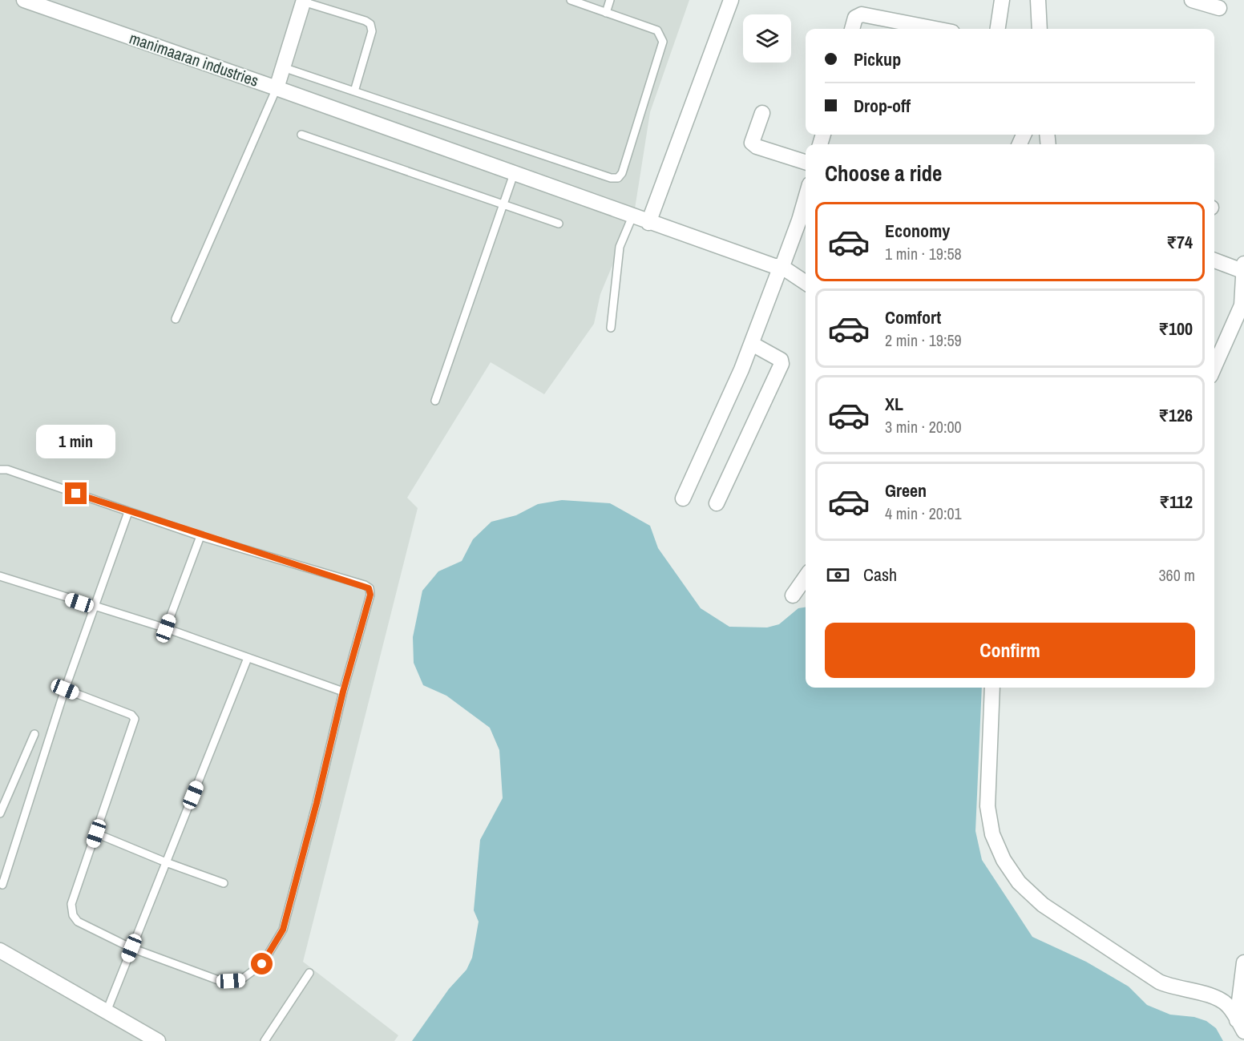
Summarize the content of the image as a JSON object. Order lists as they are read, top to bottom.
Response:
{
  "streets": {
    "street": ["manimaaran industries"]
  },
  "page": {
    "banner": ["Pickup", "Drop-off"],
    "heading": "Choose a ride",
    "list": [
      {
        "name": "Economy",
        "note": "1 min · 19:58",
        "value": "₹74"
      },
      {
        "name": "Comfort",
        "note": "2 min · 19:59",
        "value": "₹100"
      },
      {
        "name": "XL",
        "note": "3 min · 20:00",
        "value": "₹126"
      },
      {
        "name": "Green",
        "note": "4 min · 20:01",
        "value": "₹112"
      }
    ],
    "bubble": "1 min",
    "pay": ["Cash", "360 m"],
    "buttons": "Confirm"
  }
}
